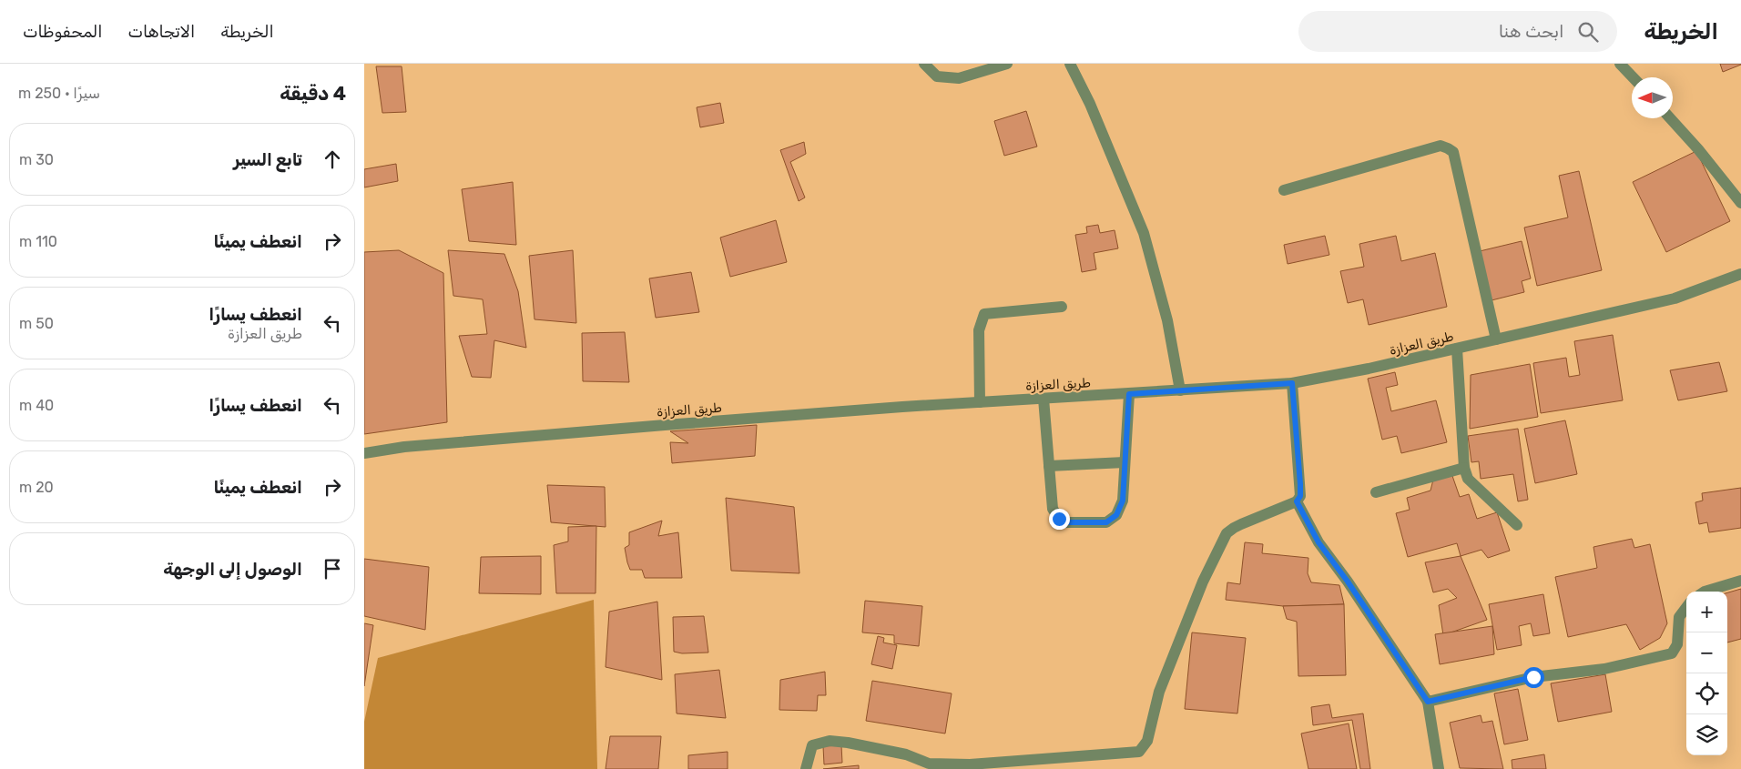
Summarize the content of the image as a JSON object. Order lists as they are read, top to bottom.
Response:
{
  "streets": {
    "street": ["طريق العزازة"]
  },
  "north": "left",
  "page": {
    "header": "الخريطة",
    "search": "ابحث هنا",
    "nav": ["الخريطة", "الاتجاهات", "المحفوظات"],
    "heading": ["4 دقيقة", "سيرًا · 250 m"],
    "list": [
      ["تابع السير", "30 m"],
      ["انعطف يمينًا", "110 m"],
      ["انعطف يسارًا", "طريق العزازة", "50 m"],
      ["انعطف يسارًا", "40 m"],
      ["انعطف يمينًا", "20 m"],
      "الوصول إلى الوجهة"
    ],
    "map_buttons": ["+", "−"]
  }
}
